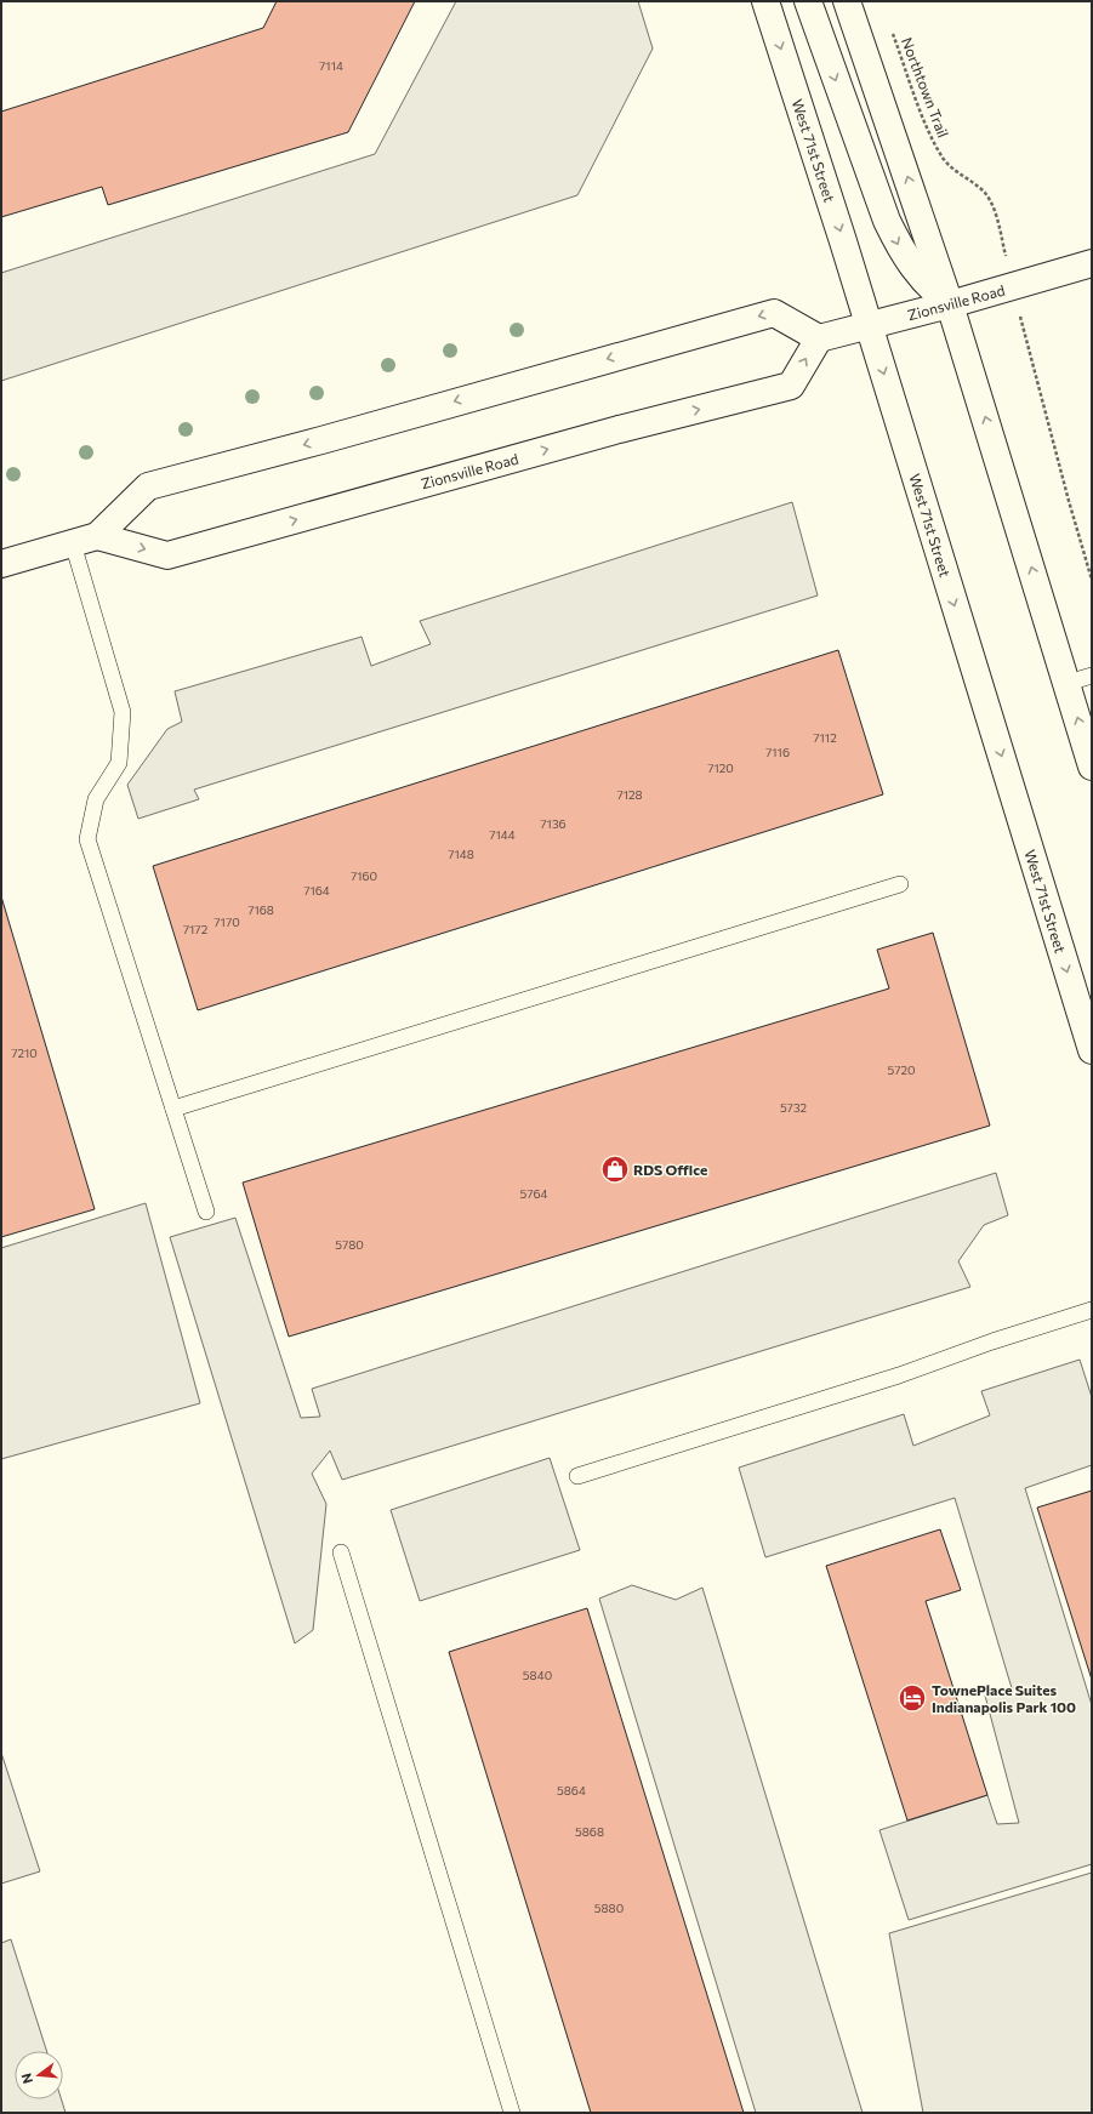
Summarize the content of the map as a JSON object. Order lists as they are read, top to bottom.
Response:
{
  "streets": {
    "main road": ["West 71st Street", "Zionsville Road"],
    "path": ["Northtown Trail"]
  },
  "crossings": [
    ["West 71st Street", "Zionsville Road"]
  ],
  "places": {
    "shop": ["RDS Office"],
    "hotel": ["TownePlace Suites Indianapolis Park 100"]
  },
  "house_numbers": [
    "7114",
    "7112",
    "7116",
    "7120",
    "7128",
    "7136",
    "7144",
    "7148",
    "7160",
    "7164",
    "7168",
    "7170",
    "7172",
    "7210",
    "5720",
    "5732",
    "5764",
    "5780",
    "5840",
    "5864",
    "5868",
    "5880"
  ],
  "north": "left"
}
